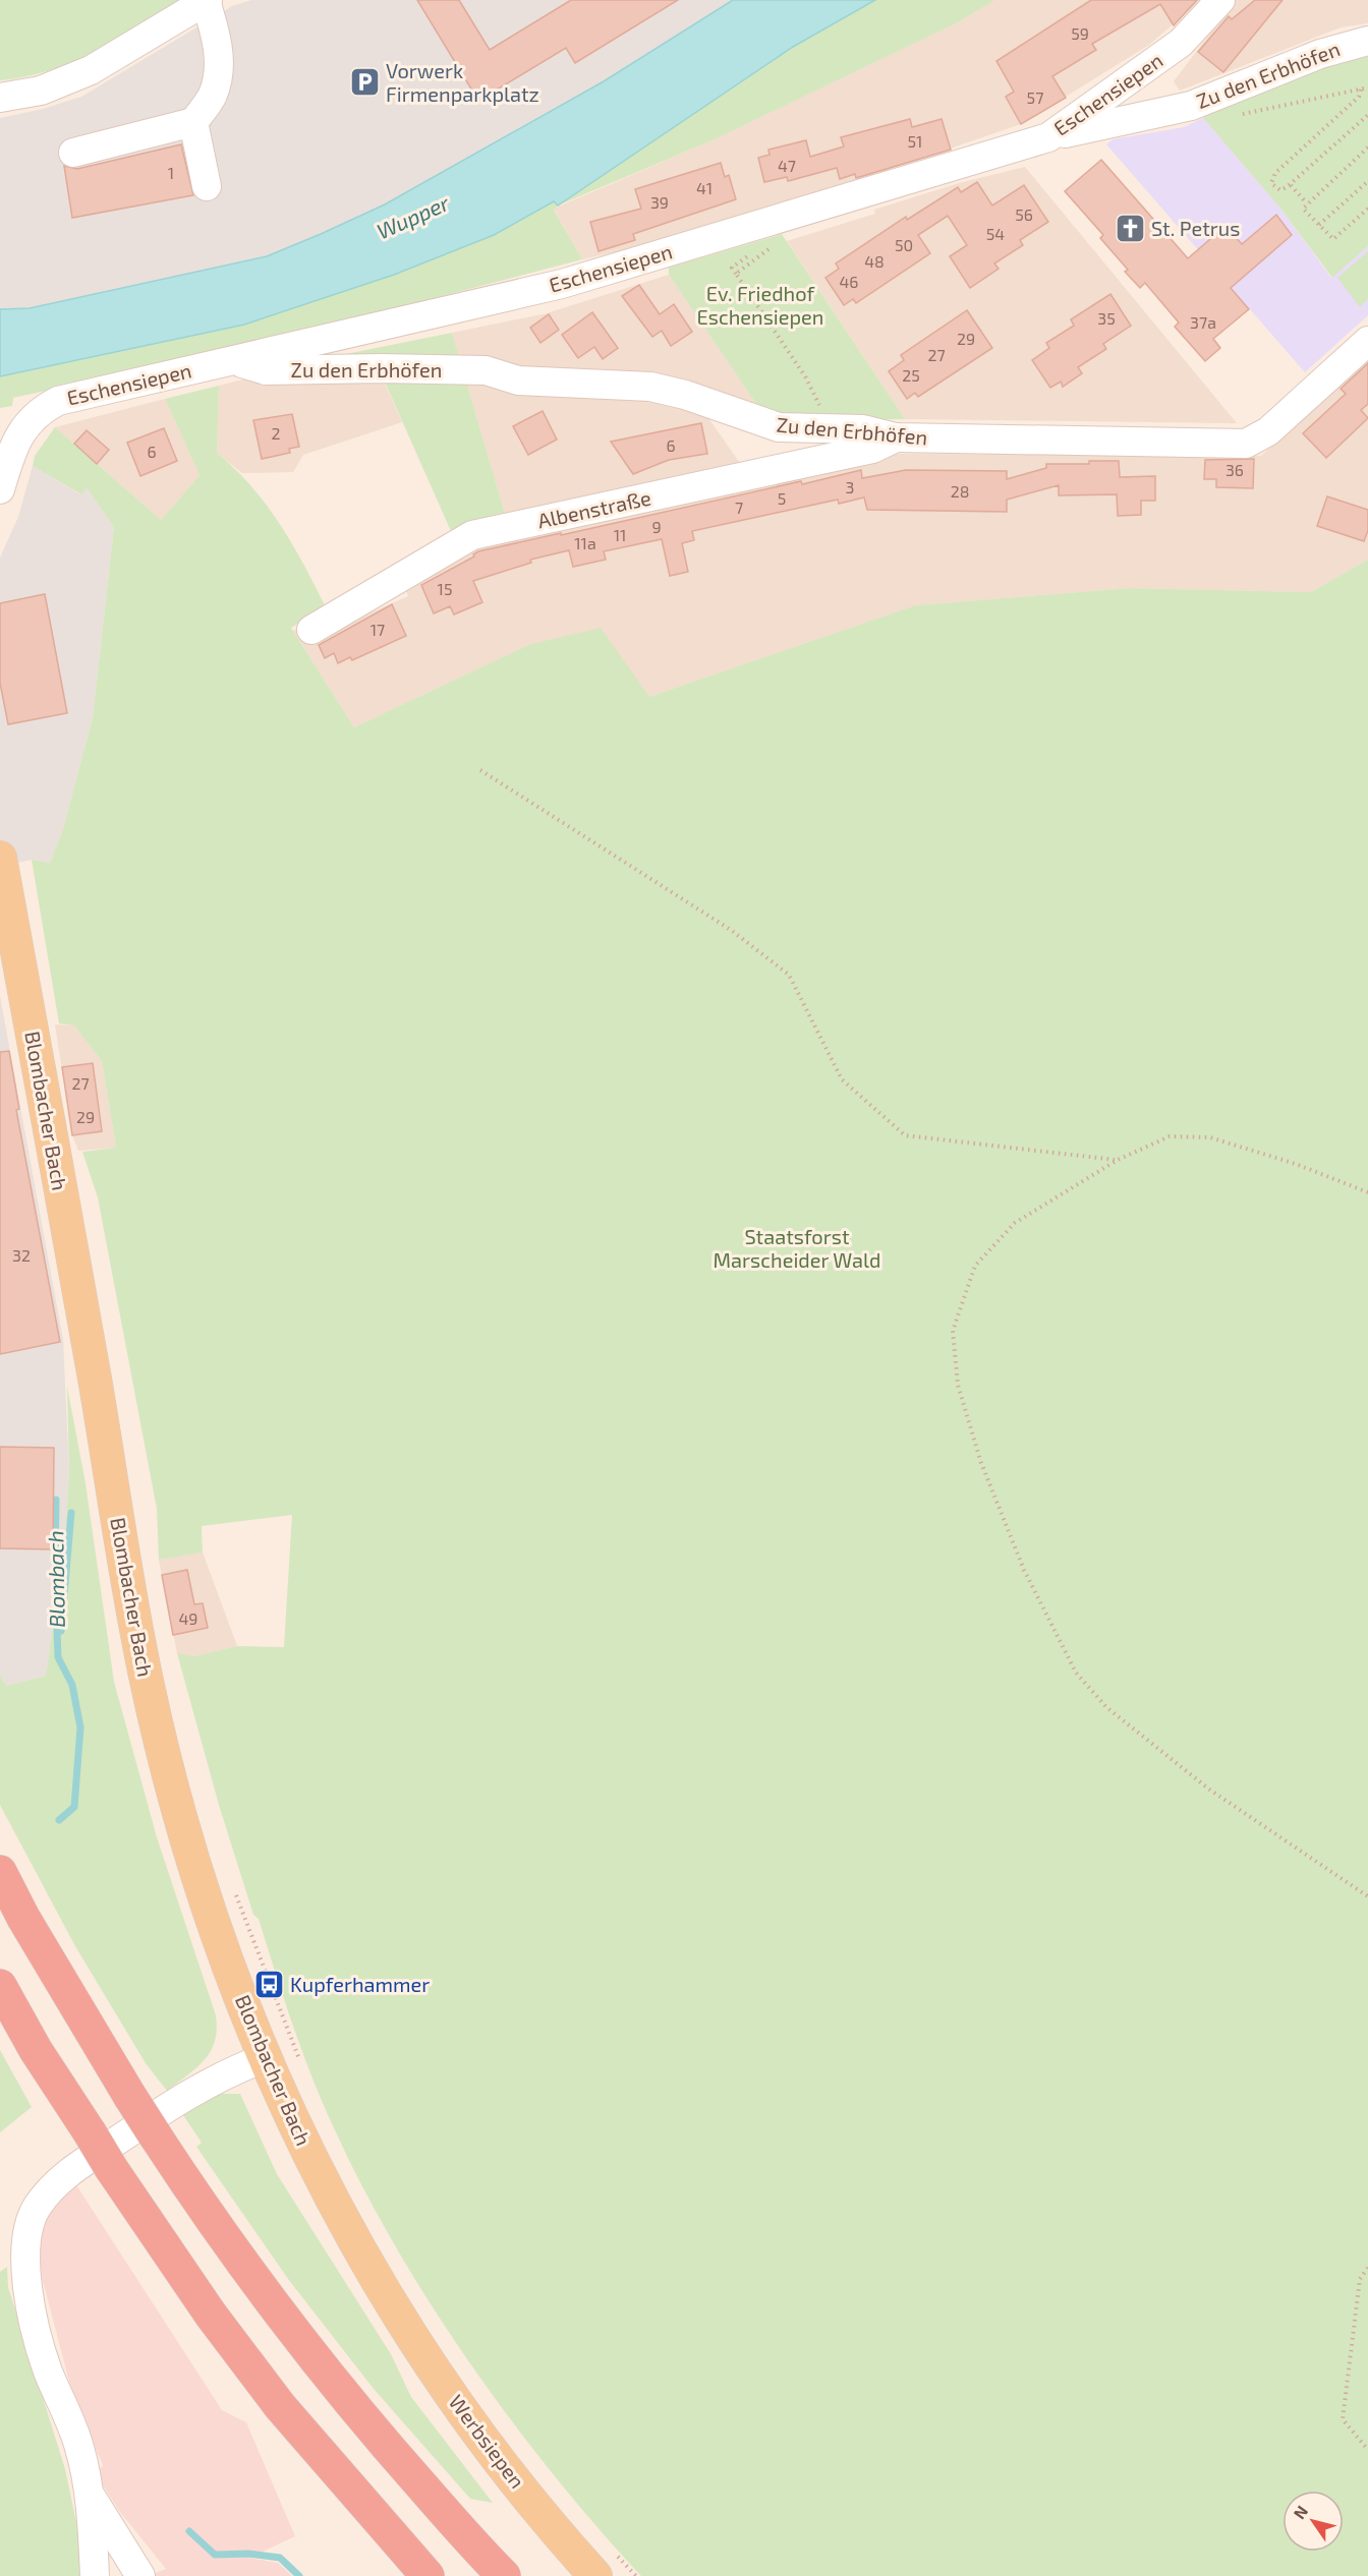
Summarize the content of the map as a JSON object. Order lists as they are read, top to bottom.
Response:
{
  "streets": {
    "main road": ["Blombacher Bach", "Werbsiepen"],
    "street": ["Zu den Erbhöfen", "Eschensiepen", "Albenstraße"]
  },
  "crossings": [
    ["Zu den Erbhöfen", "Eschensiepen"],
    ["Zu den Erbhöfen", "Albenstraße"],
    ["Blombacher Bach", "Werbsiepen"]
  ],
  "water": ["Wupper", "Blombach"],
  "parks": ["Ev. Friedhof Eschensiepen", "Staatsforst Marscheider Wald"],
  "places": {
    "parking": ["Vorwerk Firmenparkplatz"],
    "church": ["St. Petrus"],
    "bus stop": ["Kupferhammer"]
  },
  "house_numbers": [
    "59",
    "57",
    "51",
    "47",
    "1",
    "41",
    "39",
    "56",
    "54",
    "50",
    "48",
    "46",
    "35",
    "37a",
    "29",
    "27",
    "25",
    "2",
    "6",
    "6",
    "36",
    "3",
    "28",
    "5",
    "7",
    "9",
    "11",
    "11a",
    "15",
    "17",
    "27",
    "29",
    "32",
    "49"
  ],
  "north": "top left"
}
